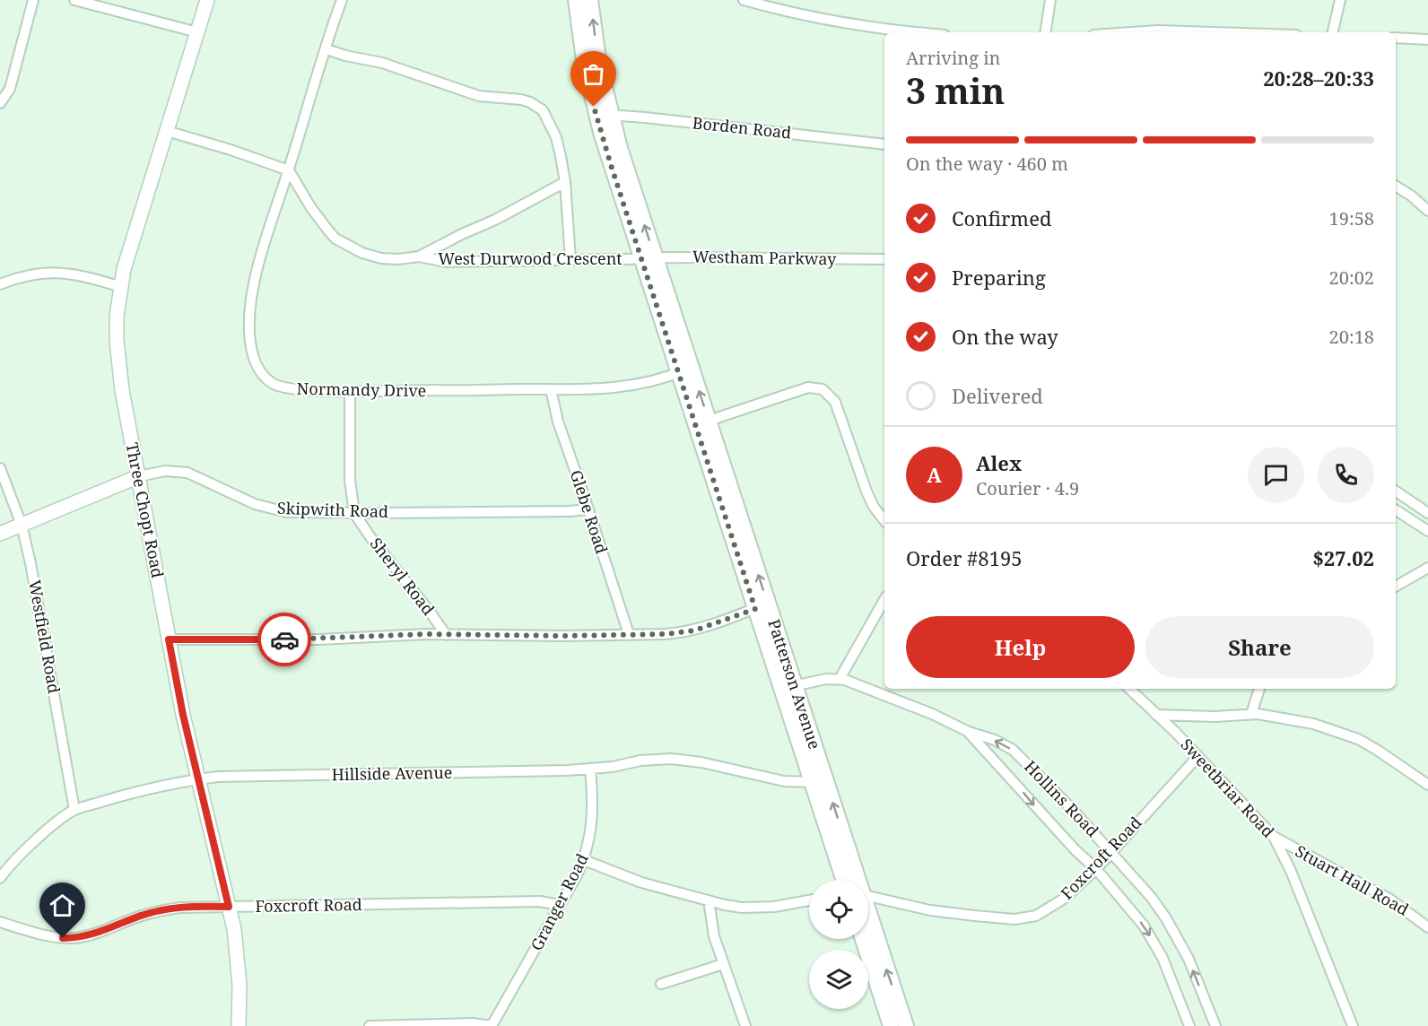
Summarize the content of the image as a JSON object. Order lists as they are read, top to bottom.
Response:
{
  "streets": {
    "main road": ["Three Chopt Road", "Skipwith Road", "Patterson Avenue"],
    "street": [
      "Borden Road",
      "Westham Parkway",
      "West Durwood Crescent",
      "Normandy Drive",
      "Glebe Road",
      "Sheryl Road",
      "Westfield Road",
      "Hillside Avenue",
      "Sweetbriar Road",
      "Hollins Road",
      "Foxcroft Road",
      "Stuart Hall Road",
      "Granger Road"
    ]
  },
  "crossings": [
    ["Borden Road", "Patterson Avenue"],
    ["Westham Parkway", "West Durwood Crescent"],
    ["Westham Parkway", "Patterson Avenue"],
    ["West Durwood Crescent", "Normandy Drive"],
    ["West Durwood Crescent", "Patterson Avenue"],
    ["Normandy Drive", "Glebe Road"],
    ["Normandy Drive", "Sheryl Road"],
    ["Normandy Drive", "Patterson Avenue"],
    ["Three Chopt Road", "Skipwith Road"],
    ["Three Chopt Road", "Hillside Avenue"],
    ["Three Chopt Road", "Foxcroft Road"],
    ["Skipwith Road", "Glebe Road"],
    ["Skipwith Road", "Sheryl Road"],
    ["Skipwith Road", "Westfield Road"],
    ["Westfield Road", "Hillside Avenue"],
    ["Patterson Avenue", "Hillside Avenue"],
    ["Patterson Avenue", "Hollins Road"],
    ["Hillside Avenue", "Granger Road"],
    ["Sweetbriar Road", "Foxcroft Road"],
    ["Sweetbriar Road", "Stuart Hall Road"],
    ["Hollins Road", "Foxcroft Road"],
    ["Foxcroft Road", "Granger Road"]
  ],
  "page": {
    "heading": ["3 min", "Arriving in", "20:28–20:33"],
    "panel": [
      "Alex",
      "Courier · 4.9",
      "Order #8195",
      "$27.02"
    ],
    "bar": "On the way · 460 m",
    "list": [
      ["Confirmed", "19:58"],
      ["Preparing", "20:02"],
      ["On the way", "20:18"],
      "Delivered"
    ],
    "round": "A",
    "buttons": ["Help", "Share"]
  }
}
